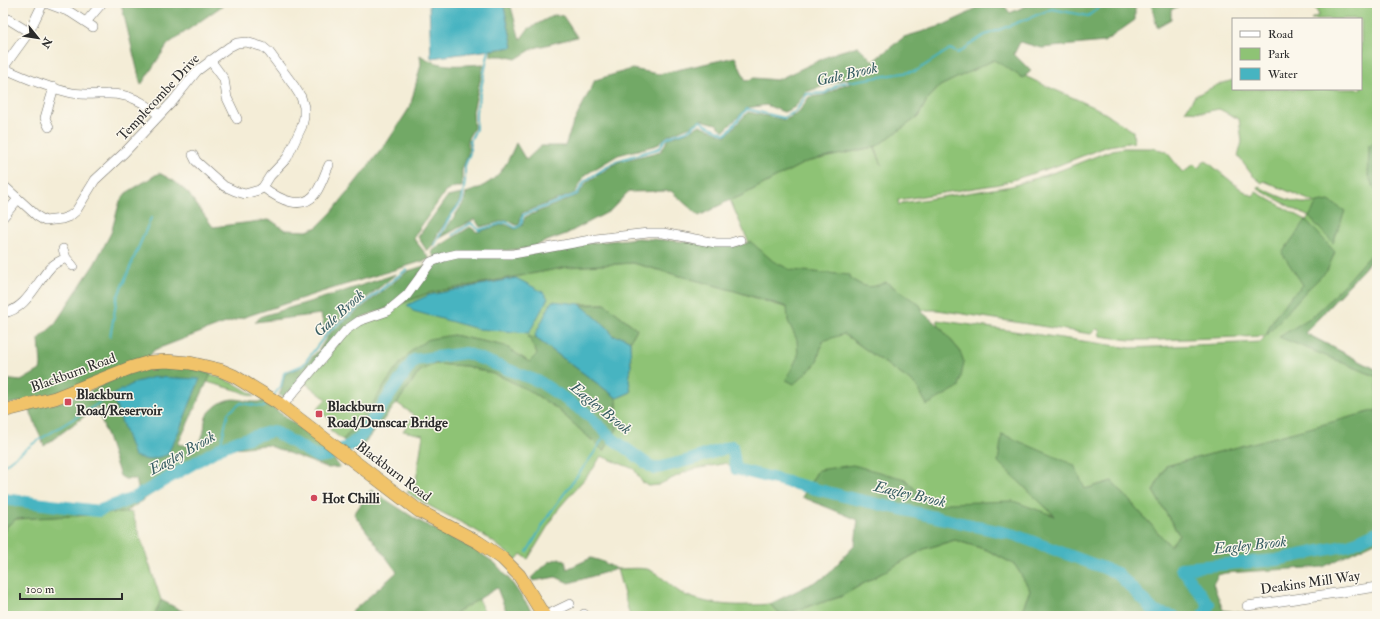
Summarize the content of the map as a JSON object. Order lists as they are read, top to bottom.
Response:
{
  "streets": {
    "highway": ["Blackburn Road"],
    "street": ["Templecombe Drive", "Deakins Mill Way"]
  },
  "water": ["Gale Brook", "Eagley Brook"],
  "places": {
    "transit": ["Blackburn Road/Reservoir", "Blackburn Road/Dunscar Bridge"],
    "other": ["Hot Chilli"]
  },
  "legend": ["Road", "Park", "Water"],
  "scale_bar": "100 m",
  "north": "bottom right"
}
